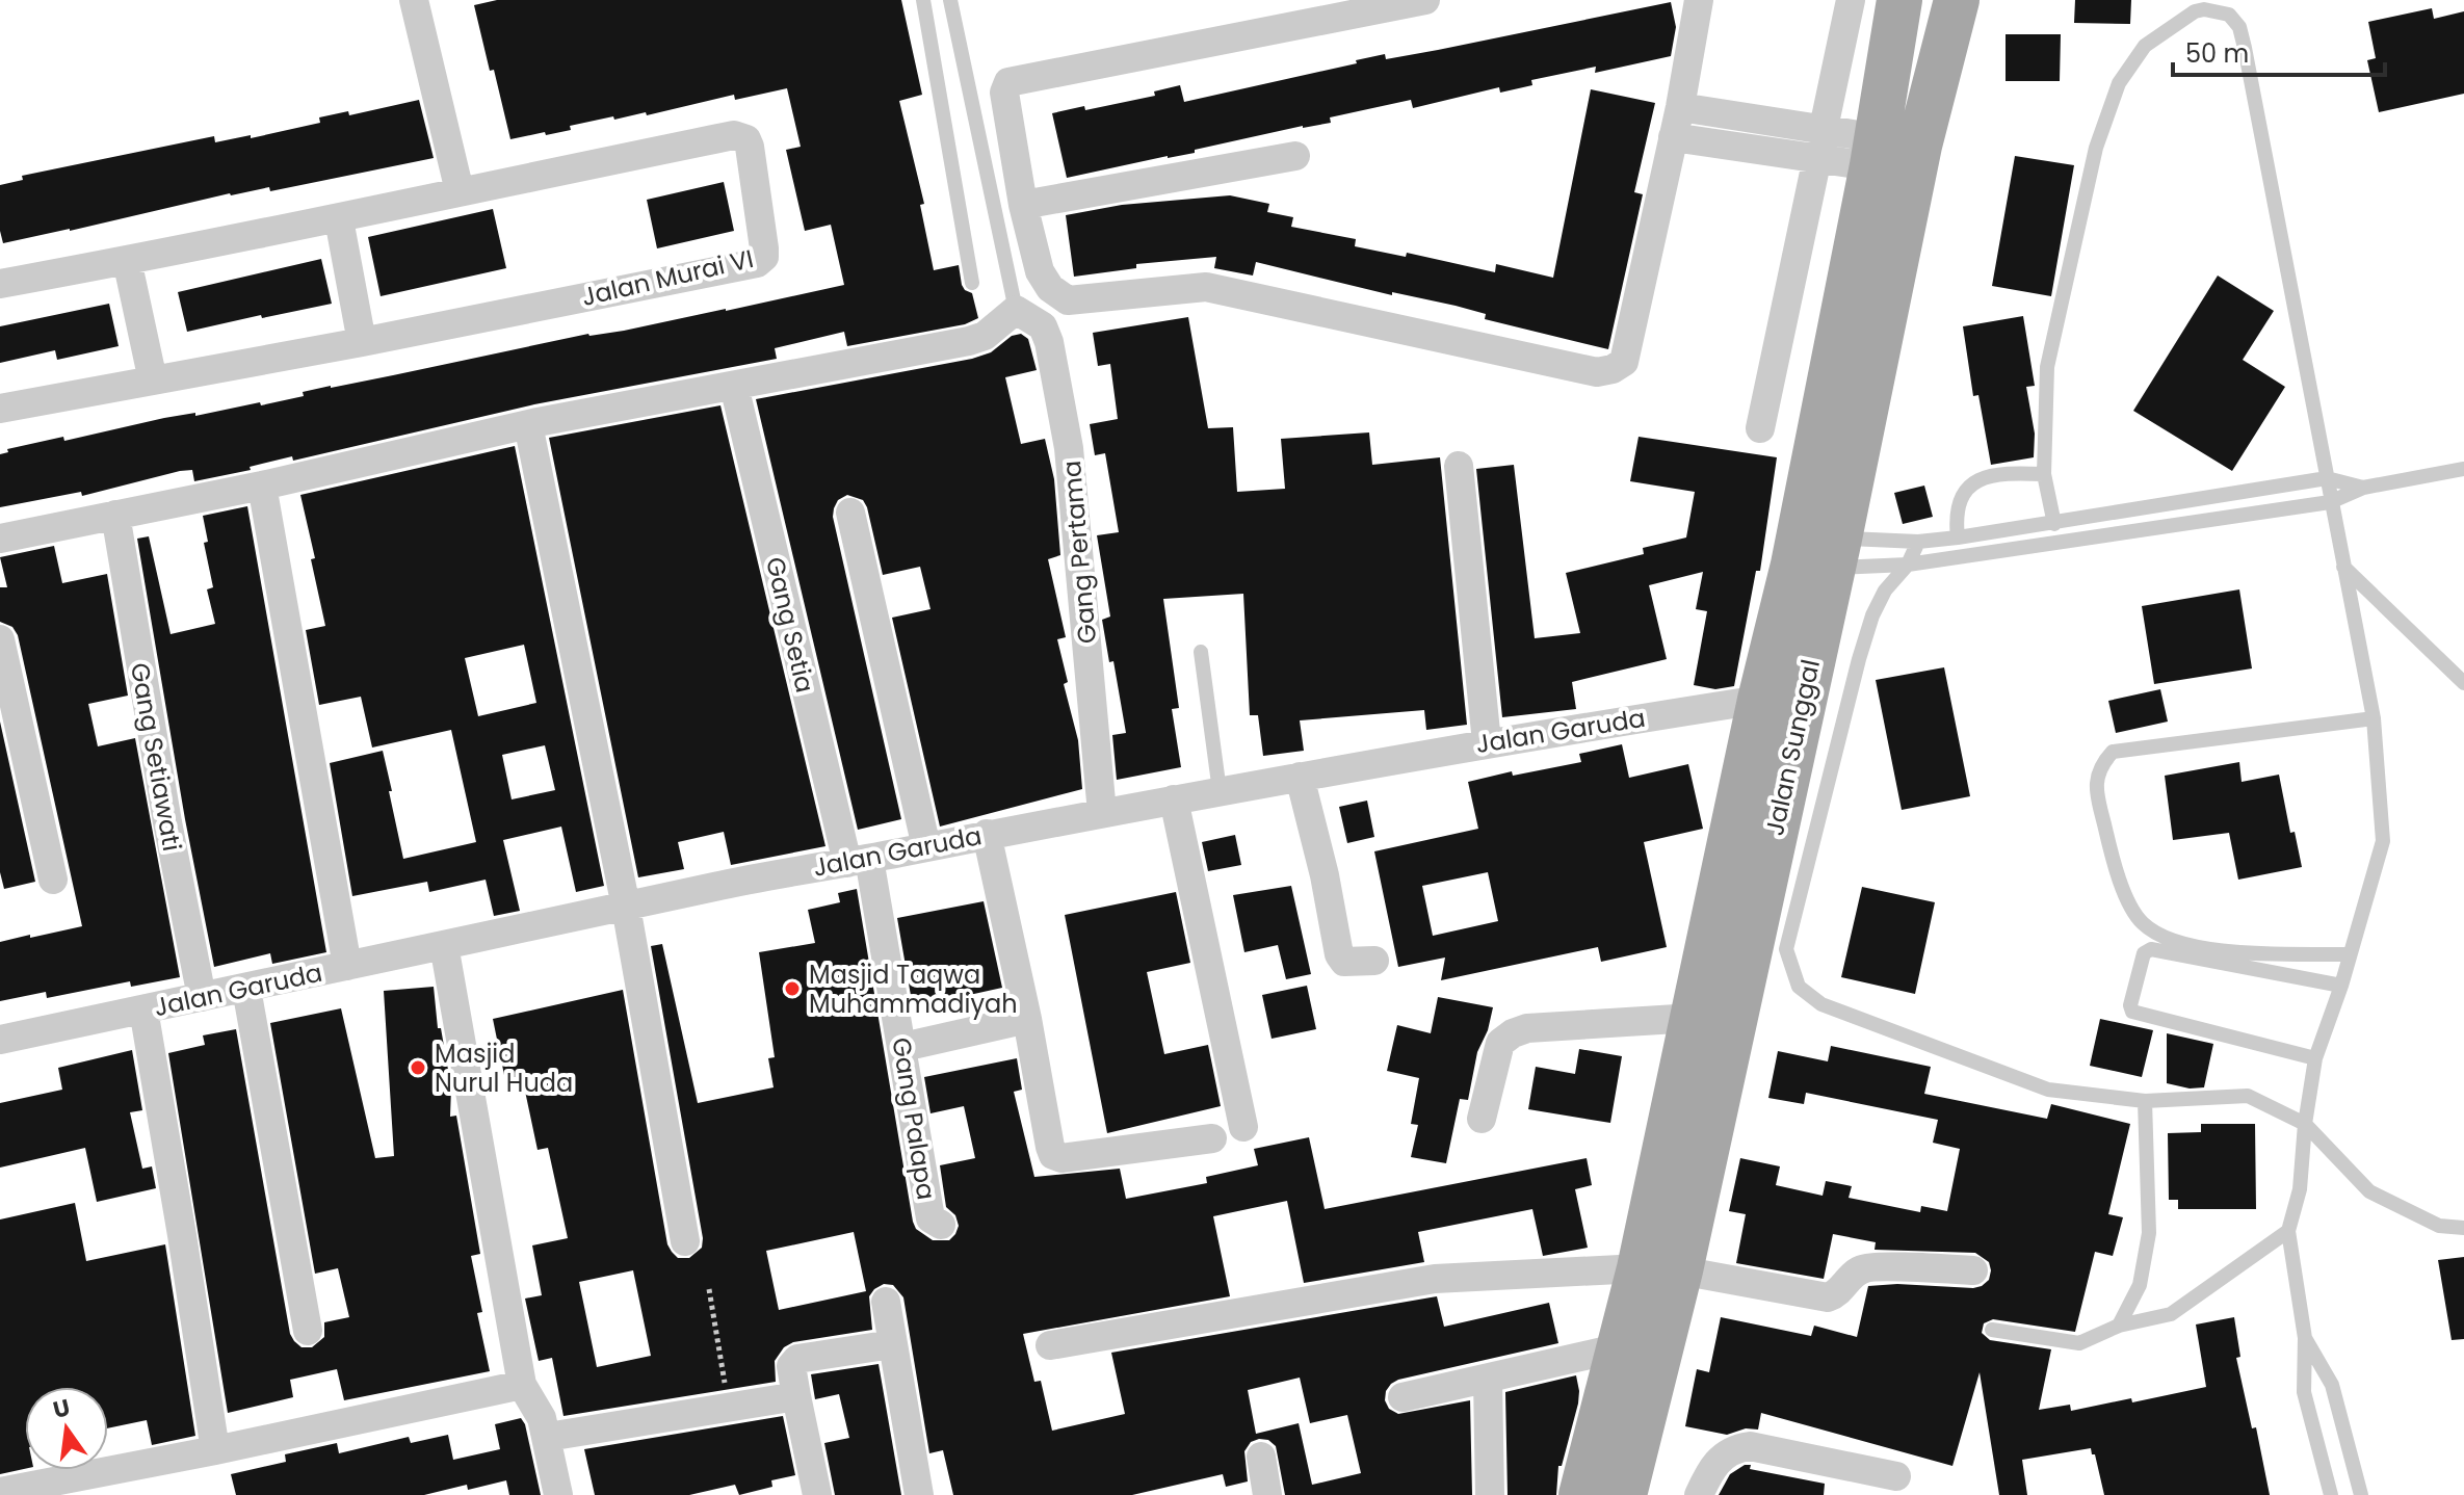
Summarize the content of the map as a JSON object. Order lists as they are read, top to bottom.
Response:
{
  "streets": {
    "main road": ["Jalan Sunggal"],
    "street": [
      "Jalan Murai VI",
      "Gang Pertama",
      "Gang Setia",
      "Jalan Garuda",
      "Gang Setiawati",
      "Gang Palapa"
    ]
  },
  "crossings": [
    ["Gang Pertama", "Jalan Garuda"],
    ["Gang Setia", "Jalan Garuda"],
    ["Gang Setia", "Gang Palapa"],
    ["Jalan Garuda", "Jalan Sunggal"],
    ["Jalan Garuda", "Gang Setiawati"],
    ["Jalan Garuda", "Gang Palapa"]
  ],
  "places": ["Masjid Taqwa Muhammadiyah", "Masjid Nurul Huda"],
  "scale_bar": "50 m",
  "north": "top"
}
